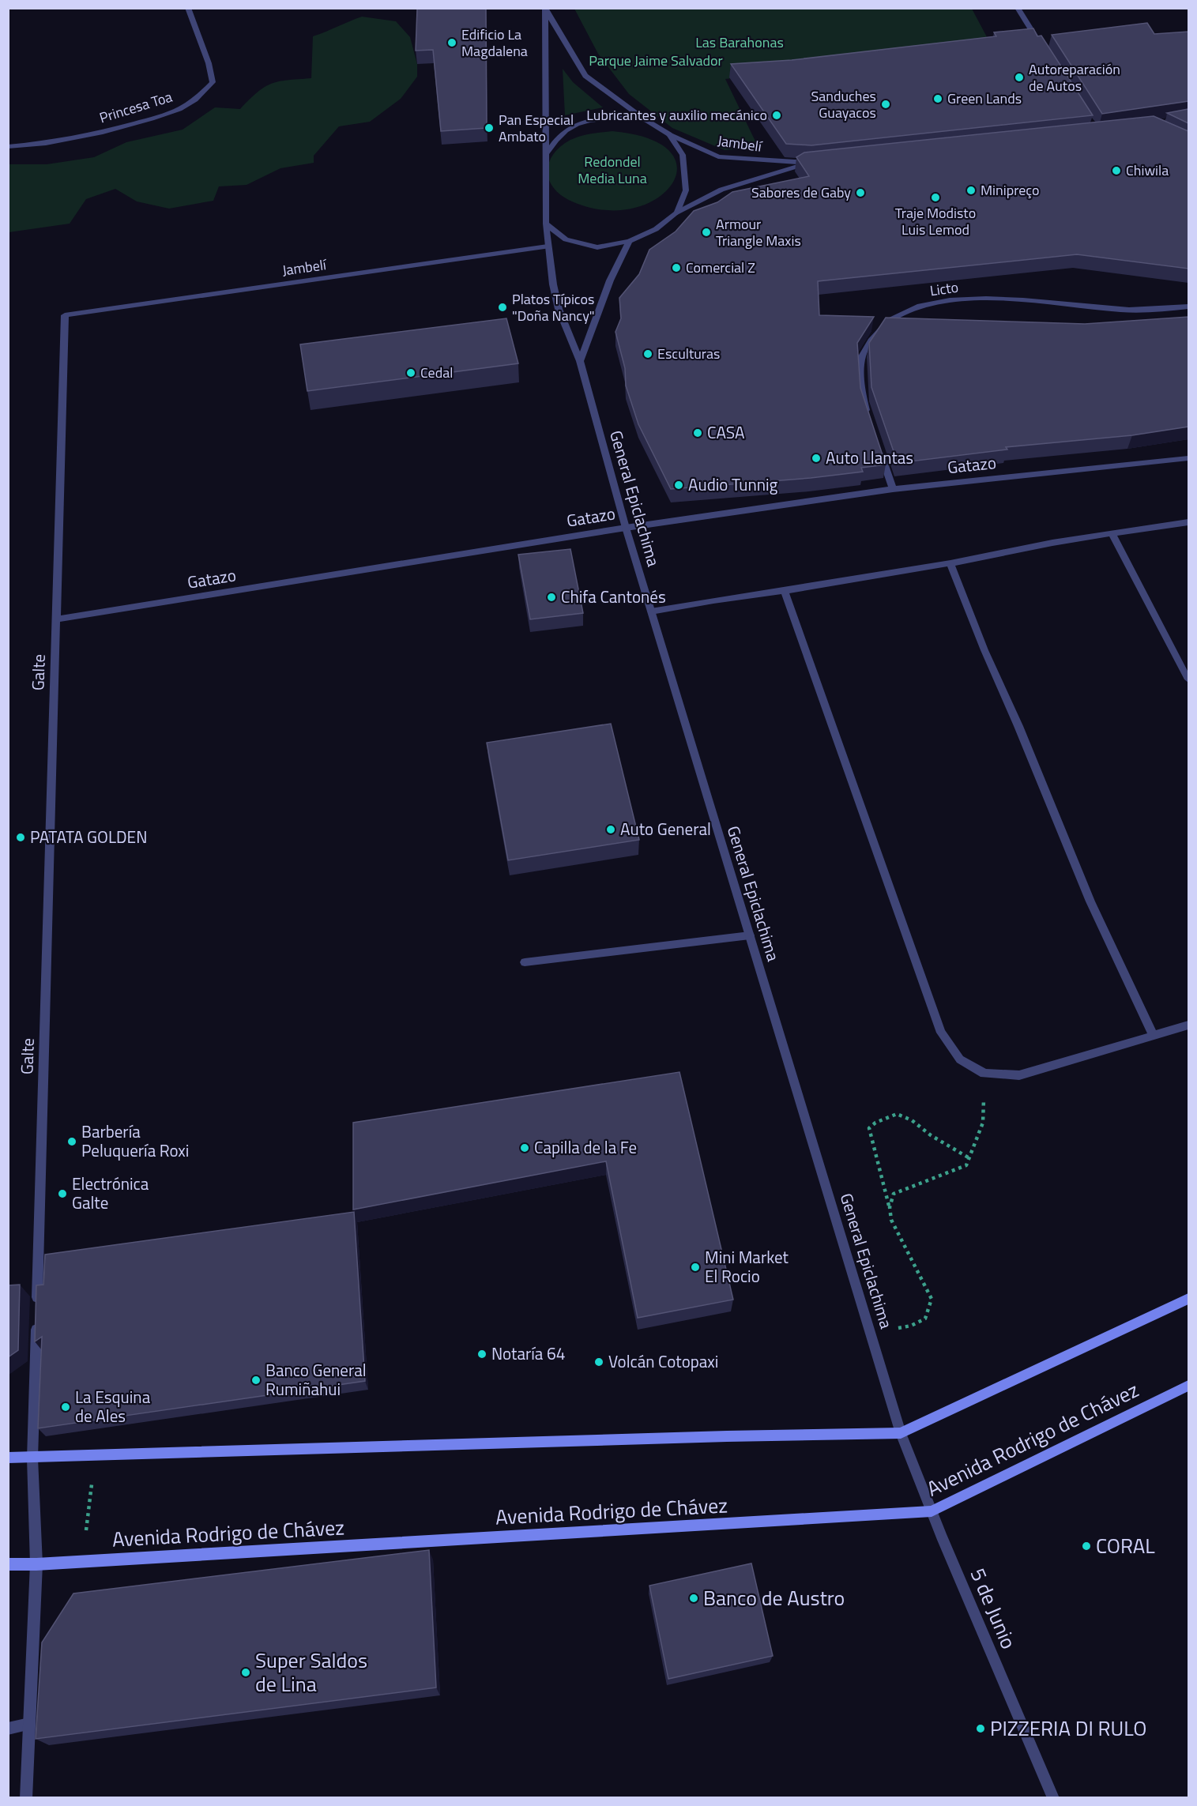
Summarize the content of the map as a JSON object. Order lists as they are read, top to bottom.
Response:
{
  "streets": {
    "main road": ["Avenida Rodrigo de Chávez"],
    "street": [
      "Princesa Toa",
      "Jambelí",
      "Licto",
      "Gatazo",
      "General Epiclachima",
      "Galte",
      "5 de Junio"
    ]
  },
  "crossings": [
    ["Jambelí", "General Epiclachima"],
    ["Jambelí", "Galte"],
    ["Gatazo", "General Epiclachima"],
    ["Gatazo", "Galte"],
    ["General Epiclachima", "5 de Junio"],
    ["Galte", "Avenida Rodrigo de Chávez"],
    ["Avenida Rodrigo de Chávez", "5 de Junio"]
  ],
  "parks": ["Las Barahonas", "Parque Jaime Salvador", "Redondel Media Luna"],
  "places": [
    "Edificio La Magdalena",
    "Autoreparación de Autos",
    "Green Lands",
    "Sanduches Guayacos",
    "Lubricantes y auxilio mecánico",
    "Pan Especial Ambato",
    "Chiwila",
    "Minipreço",
    "Sabores de Gaby",
    "Traje Modisto Luis Lemod",
    "Armour Triangle Maxis",
    "Comercial Z",
    "Platos Típicos \"Doña Nancy\"",
    "Esculturas",
    "Cedal",
    "CASA",
    "Auto Llantas",
    "Audio Tunnig",
    "Chifa Cantonés",
    "Auto General",
    "PATATA GOLDEN",
    "Barbería Peluquería Roxi",
    "Capilla de la Fe",
    "Electrónica Galte",
    "Mini Market El Rocio",
    "Notaría 64",
    "Volcán Cotopaxi",
    "Banco General Rumiñahui",
    "La Esquina de Ales",
    "CORAL",
    "Banco de Austro",
    "Super Saldos de Lina",
    "PIZZERIA DI RULO"
  ]
}
